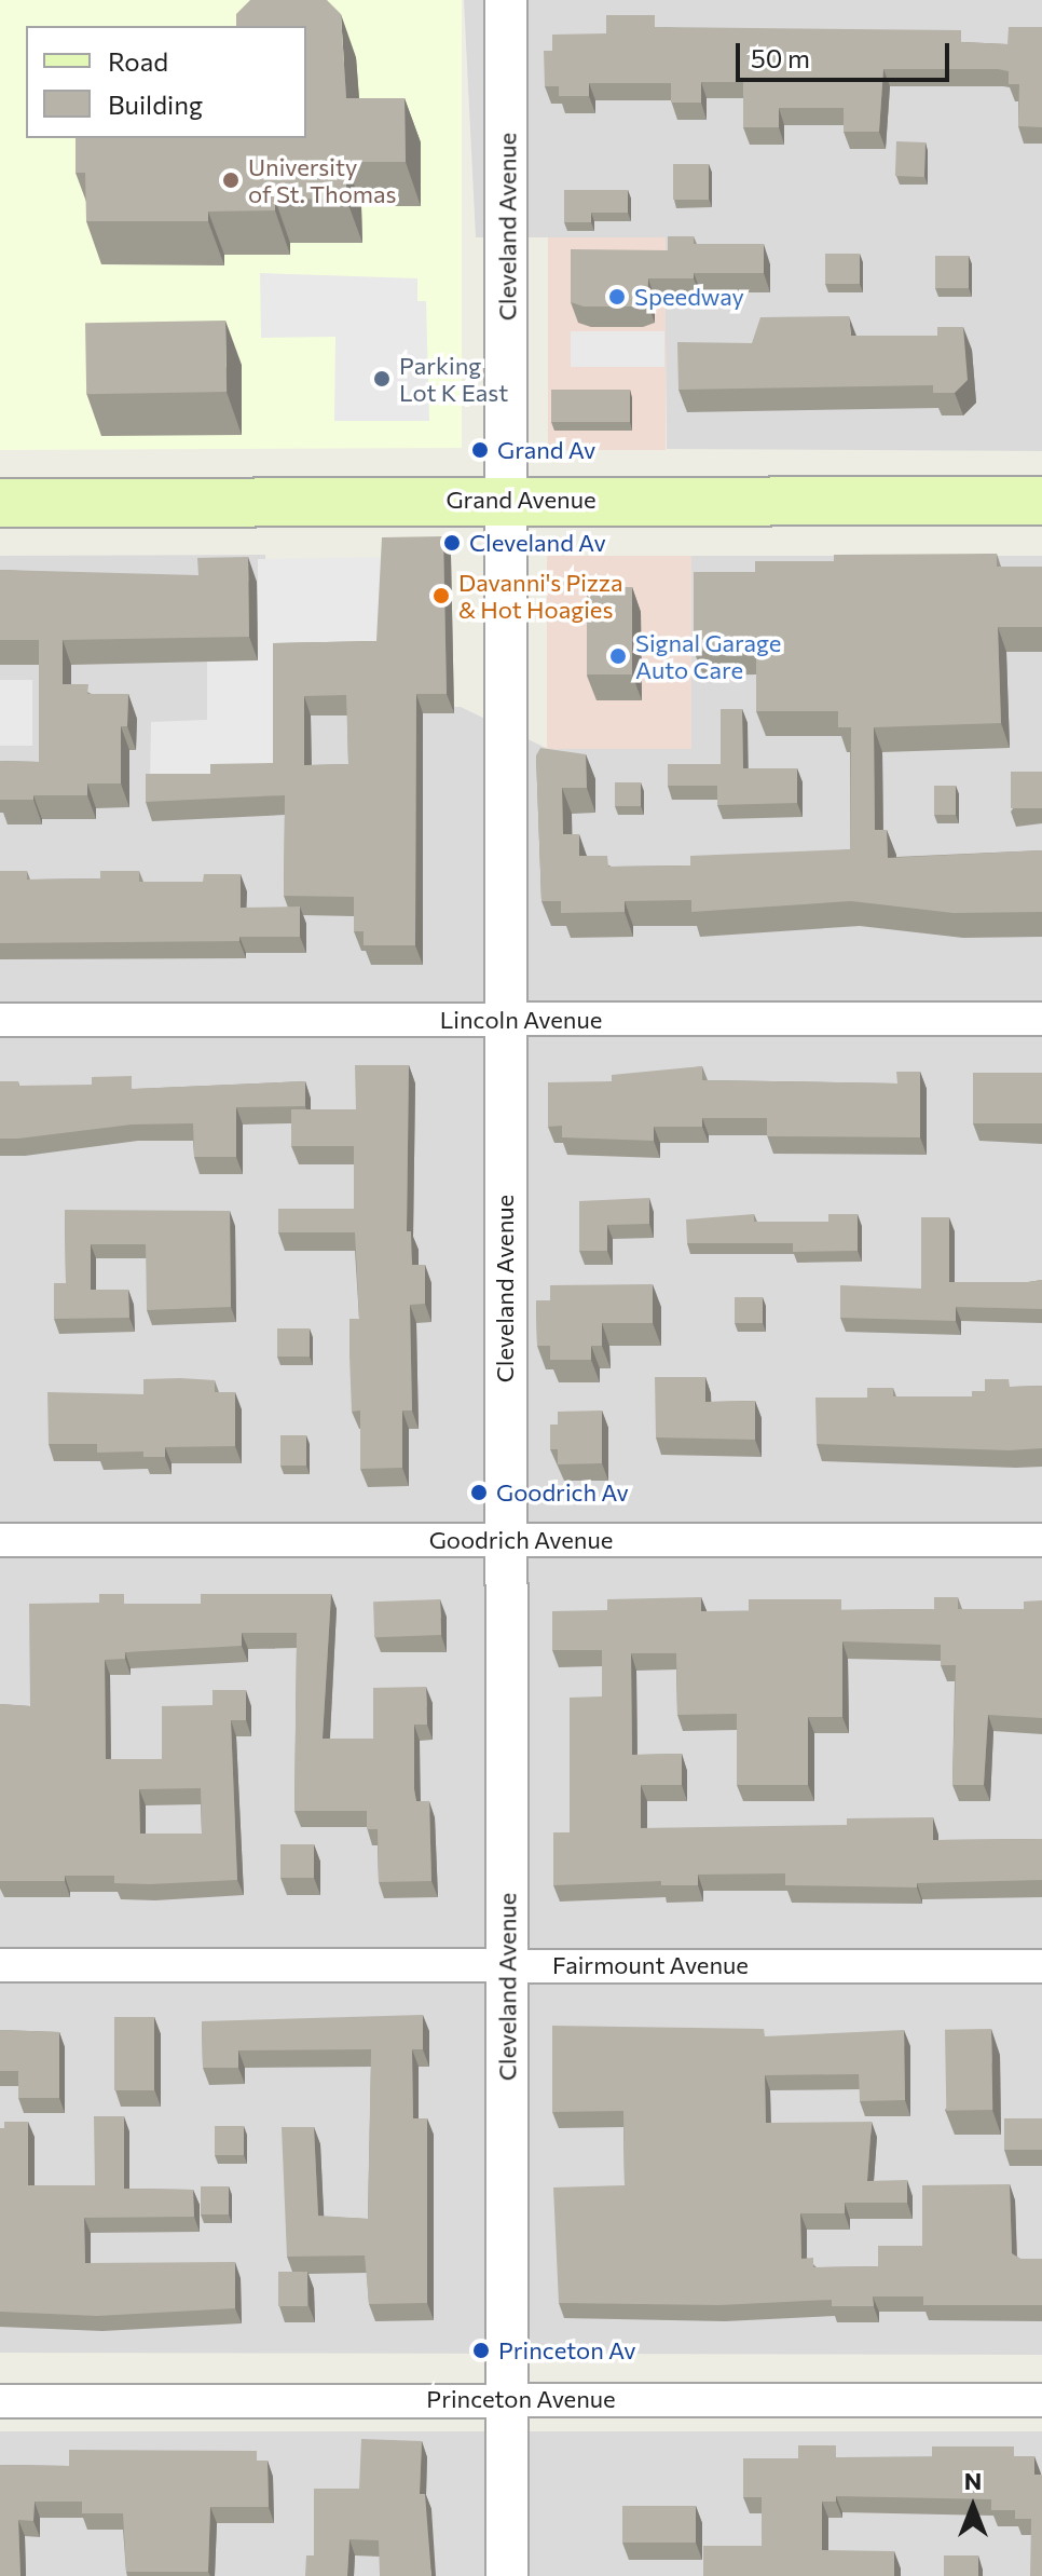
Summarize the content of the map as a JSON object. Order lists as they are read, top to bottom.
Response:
{
  "streets": {
    "main road": ["Grand Avenue"],
    "street": [
      "Cleveland Avenue",
      "Lincoln Avenue",
      "Goodrich Avenue",
      "Fairmount Avenue",
      "Princeton Avenue"
    ]
  },
  "crossings": [
    ["Cleveland Avenue", "Grand Avenue"],
    ["Cleveland Avenue", "Lincoln Avenue"],
    ["Cleveland Avenue", "Goodrich Avenue"],
    ["Cleveland Avenue", "Fairmount Avenue"],
    ["Cleveland Avenue", "Princeton Avenue"]
  ],
  "places": [
    "University of St. Thomas",
    "Speedway",
    "Parking Lot K East",
    "Grand Av",
    "Cleveland Av",
    "Davanni's Pizza & Hot Hoagies",
    "Signal Garage Auto Care",
    "Goodrich Av",
    "Princeton Av"
  ],
  "legend": ["Road", "Building"],
  "scale_bar": "50 m",
  "north": "top"
}
